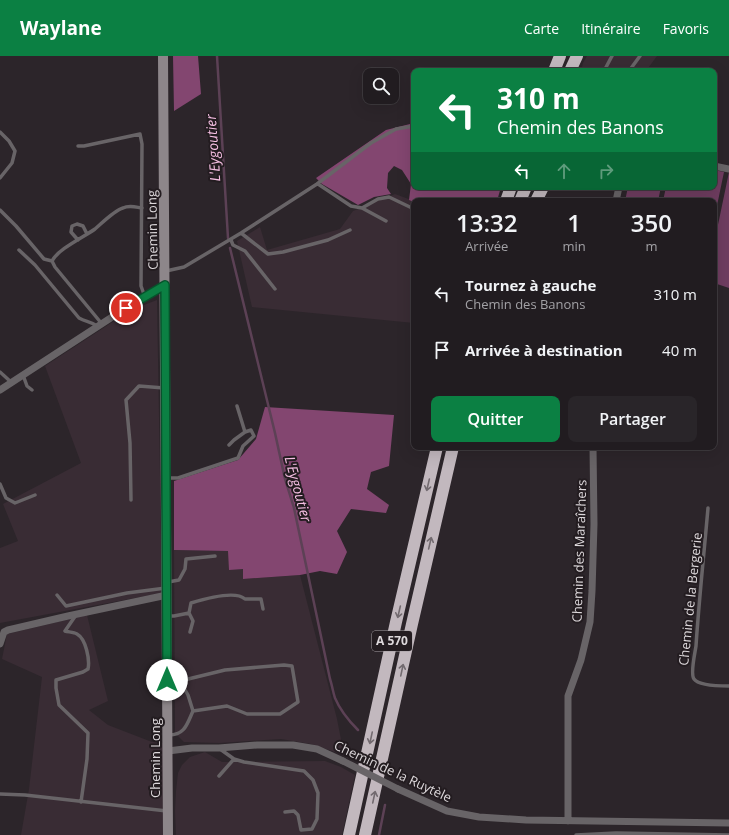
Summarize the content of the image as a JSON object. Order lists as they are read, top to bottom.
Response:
{
  "streets": {
    "highway": ["A 570"],
    "main road": ["Chemin Long"],
    "street": ["Chemin des Maraîchers", "Chemin de la Ruytèle"],
    "lane": ["Chemin de la Bergerie"]
  },
  "crossings": [
    ["Chemin Long", "Chemin de la Ruytèle"],
    ["Chemin des Maraîchers", "Chemin de la Ruytèle"]
  ],
  "water": ["L'Eygoutier"],
  "page": {
    "header": "Waylane",
    "nav": ["Carte", "Itinéraire", "Favoris"],
    "turn": ["310 m", "Chemin des Banons"],
    "eta": [
      "13:32",
      "Arrivée",
      "1",
      "min",
      "350",
      "m"
    ],
    "list": [
      {
        "name": "Tournez à gauche",
        "note": "Chemin des Banons",
        "value": "310 m"
      },
      {
        "name": "Arrivée à destination",
        "value": "40 m"
      }
    ],
    "buttons": ["Quitter", "Partager"]
  }
}
